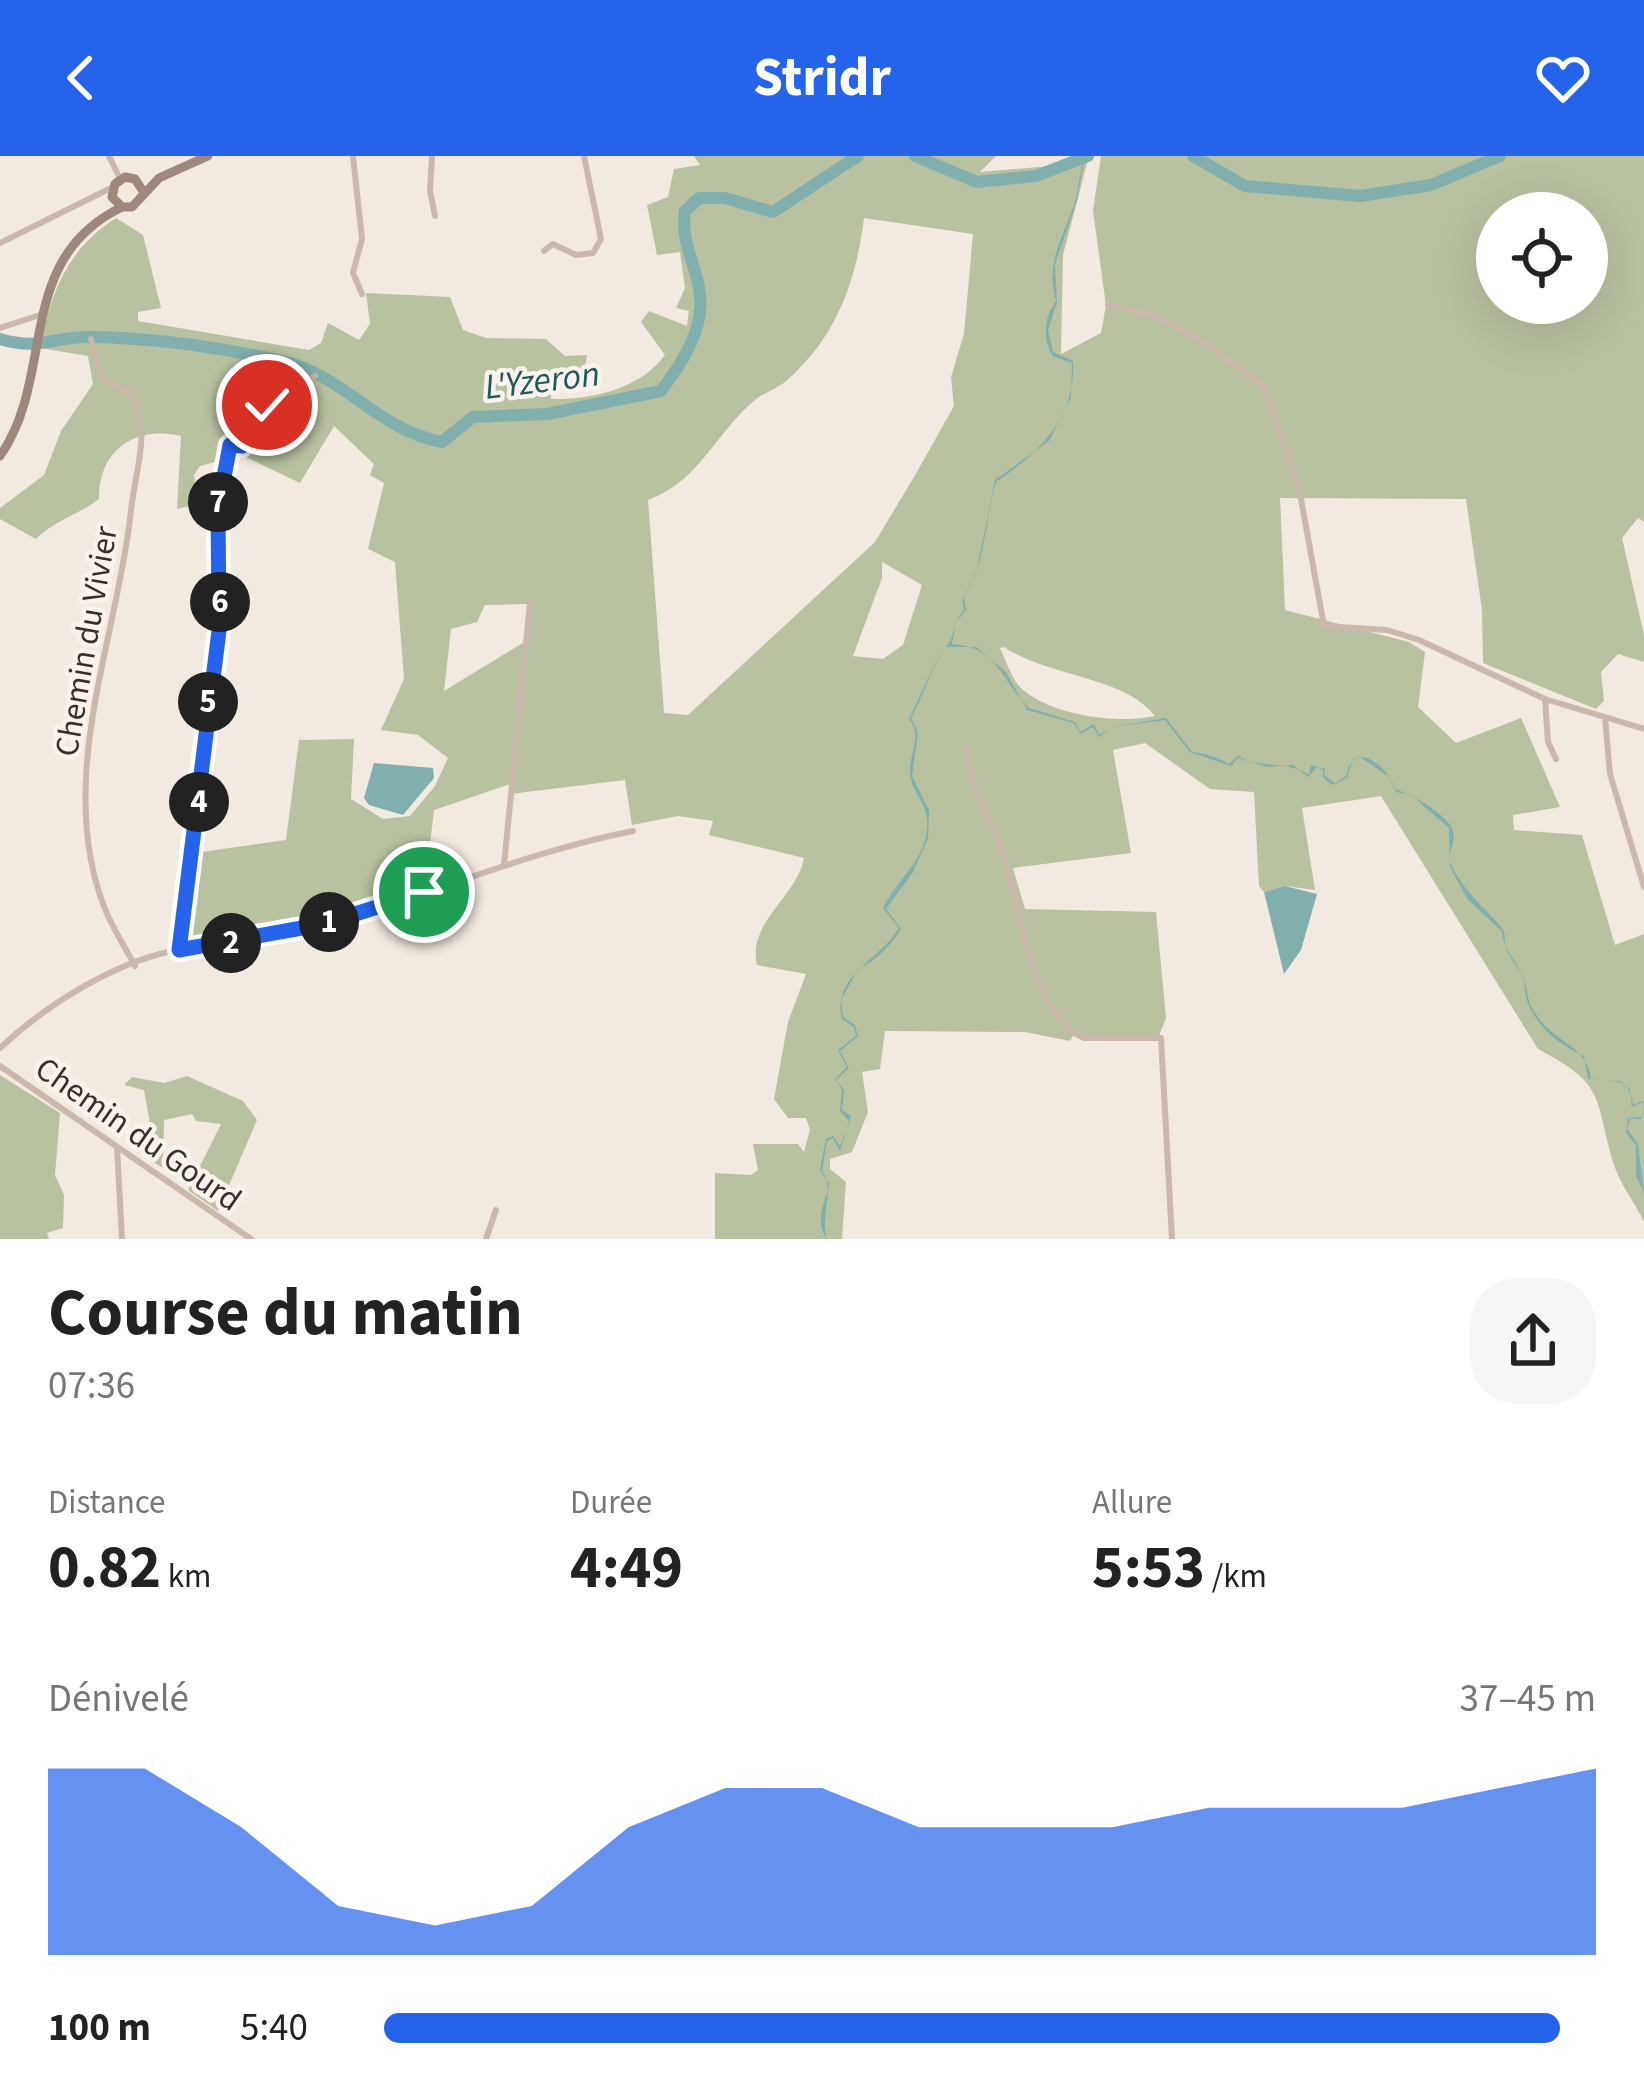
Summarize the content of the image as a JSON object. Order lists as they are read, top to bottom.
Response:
{
  "streets": {
    "street": ["Chemin du Vivier", "Chemin du Gourd"]
  },
  "water": ["L'Yzeron"],
  "page": {
    "header": "Stridr",
    "pins": [
      "7",
      "6",
      "5",
      "4",
      "1",
      "2"
    ],
    "heading": ["Course du matin", "07:36"],
    "stats": [
      ["Distance", "0.82 km"],
      ["Durée", "4:49"],
      ["Allure", "5:53 /km"]
    ],
    "chart": ["Dénivelé", "37–45 m"],
    "list": [
      {
        "name": "100 m",
        "note": "5:40"
      }
    ]
  }
}
